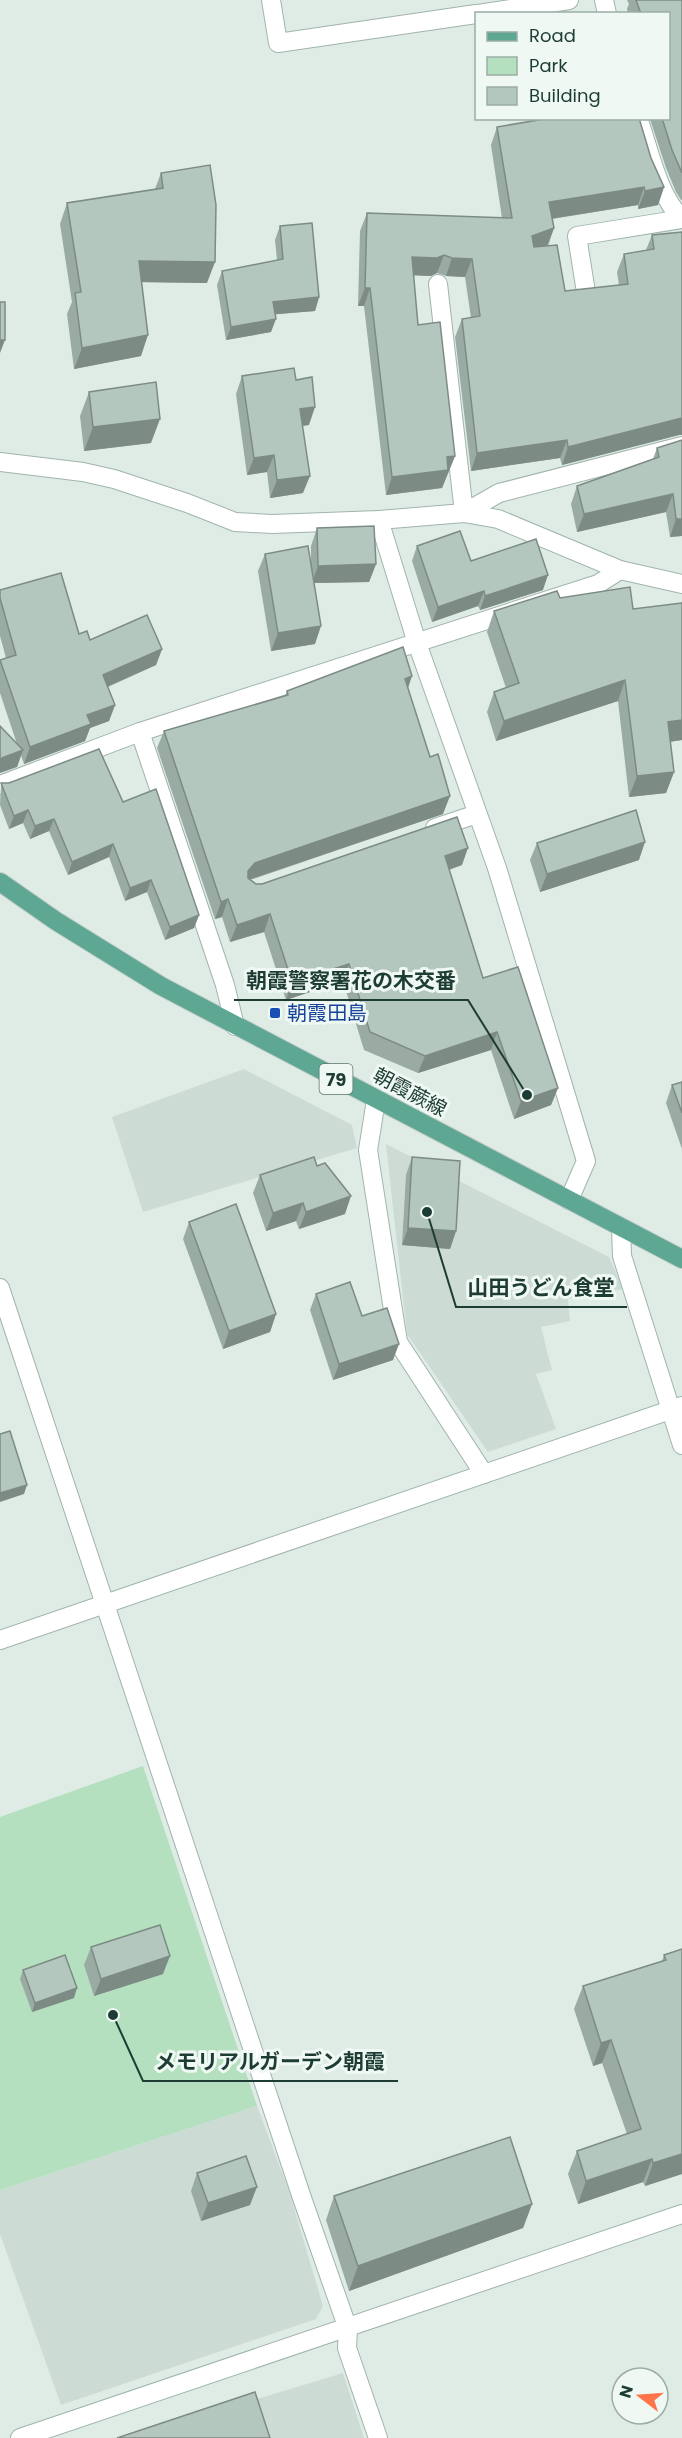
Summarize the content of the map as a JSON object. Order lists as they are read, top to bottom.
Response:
{
  "streets": {
    "main road": ["79", "朝霞蕨線"]
  },
  "places": {
    "transit": ["朝霞田島"],
    "other": ["朝霞警察署花の木交番", "山田うどん食堂", "メモリアルガーデン朝霞"]
  },
  "legend": ["Road", "Park", "Building"],
  "north": "left"
}
